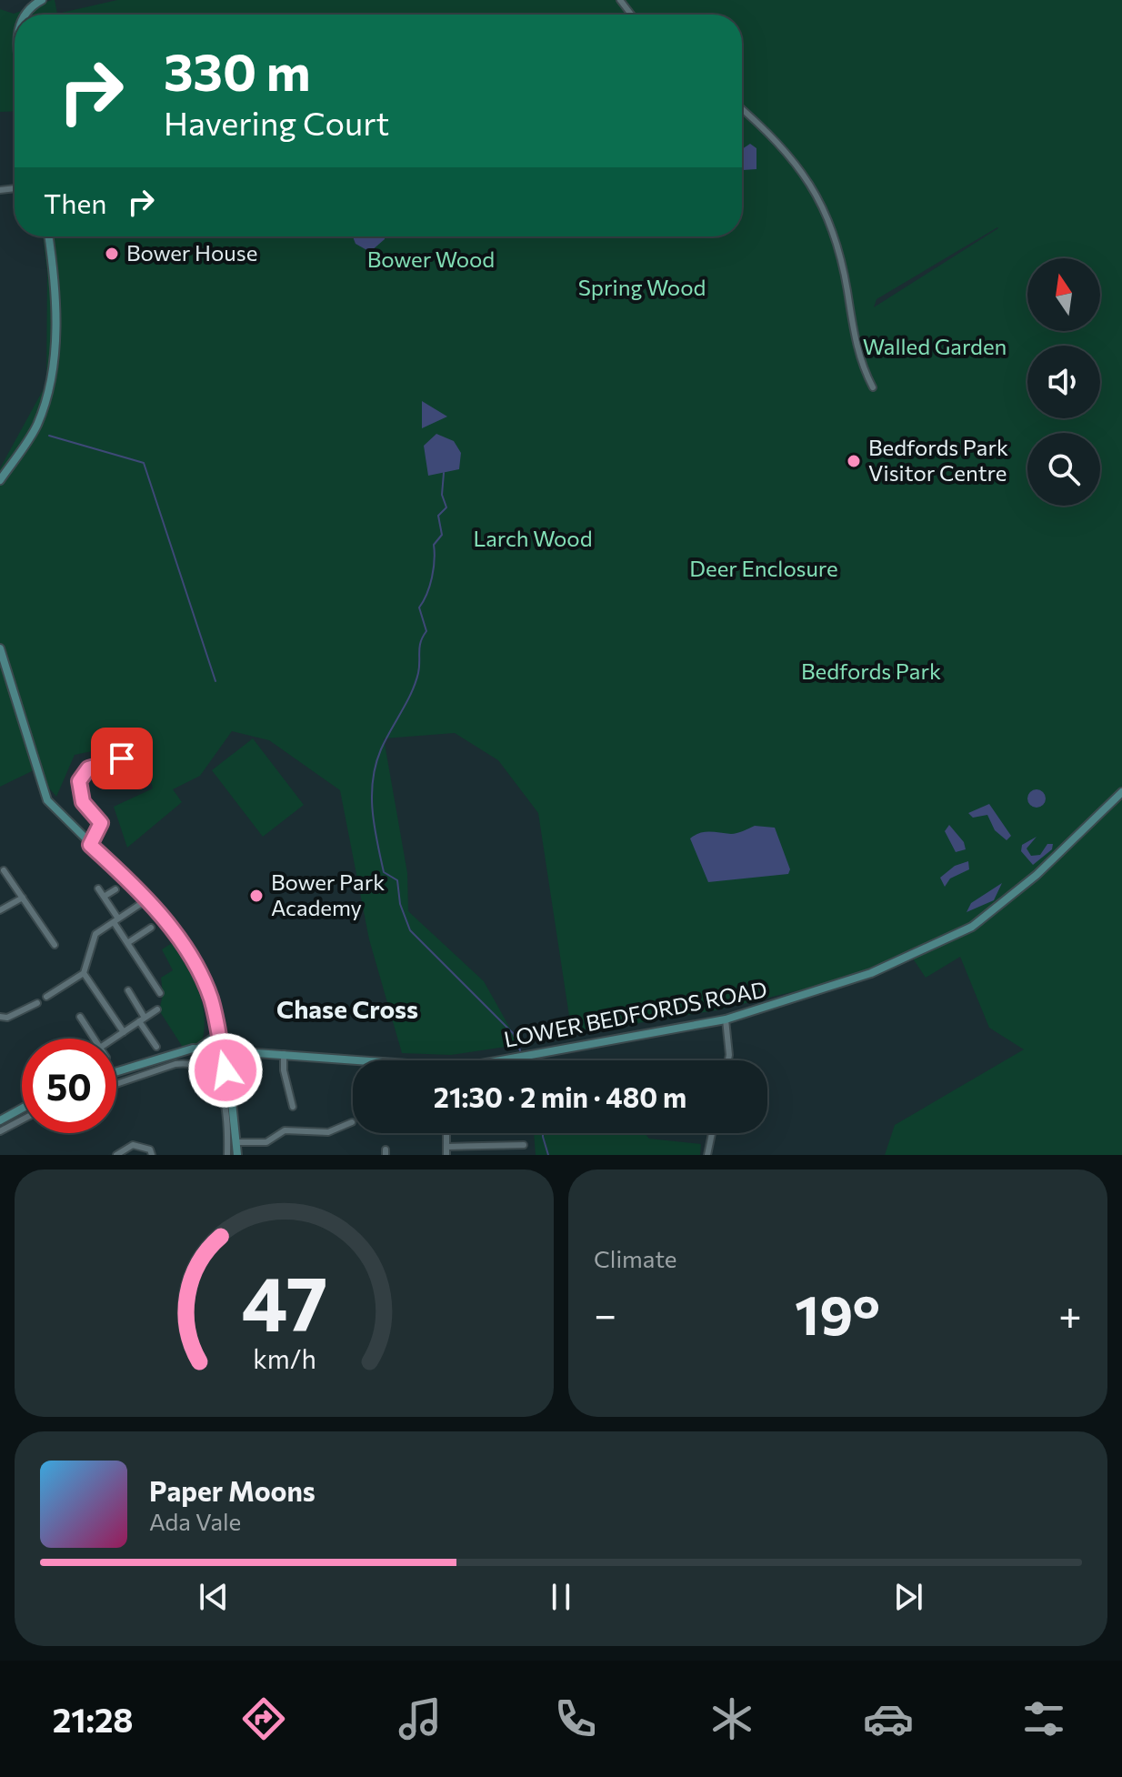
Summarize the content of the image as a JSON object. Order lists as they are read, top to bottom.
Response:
{
  "streets": {
    "main road": ["LOWER BEDFORDS ROAD"]
  },
  "districts": ["Chase Cross"],
  "parks": [
    "Bower Wood",
    "Spring Wood",
    "Walled Garden",
    "Larch Wood",
    "Deer Enclosure",
    "Bedfords Park"
  ],
  "places": ["Bower House", "Bedfords Park Visitor Centre", "Bower Park Academy"],
  "north": "top",
  "page": {
    "turn": ["330 m", "Havering Court"],
    "then": "Then",
    "limit": "50",
    "trip": "21:30 · 2 min · 480 m",
    "tile": "Climate",
    "heat": ["−", "19°", "+"],
    "song": ["Paper Moons", "Ada Vale"],
    "tabs": "21:28",
    "gauge": ["47", "km/h"]
  }
}
